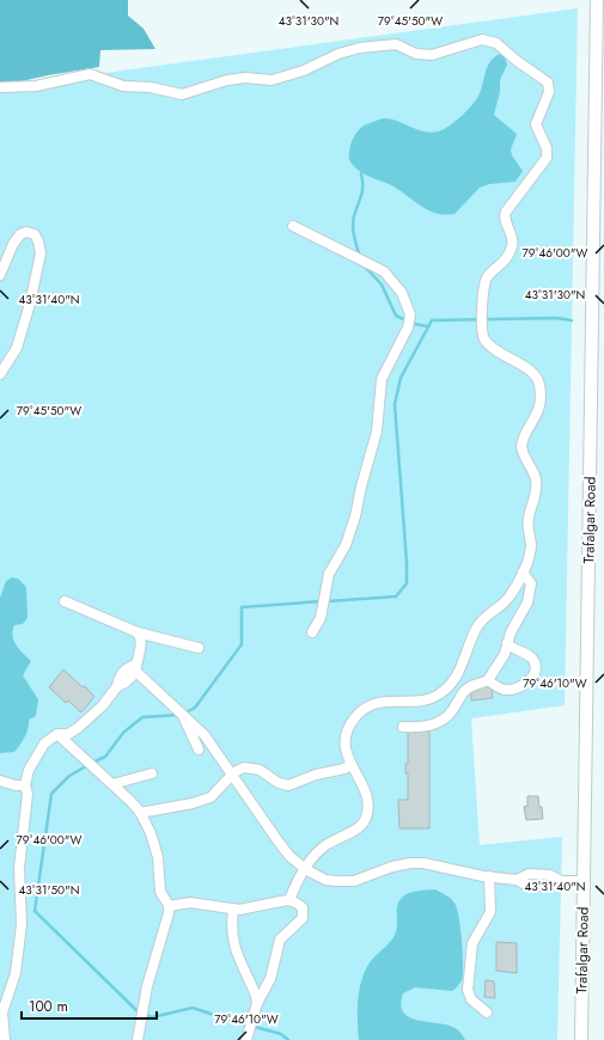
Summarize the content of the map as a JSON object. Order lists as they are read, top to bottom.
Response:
{
  "streets": {
    "main road": ["Trafalgar Road"]
  },
  "scale_bar": "100 m",
  "coordinates": [
    "43°31'30\"N",
    "79°45'50\"W",
    "79°46'00\"W",
    "43°31'40\"N",
    "79°46'10\"W",
    "43°31'50\"N"
  ]
}
